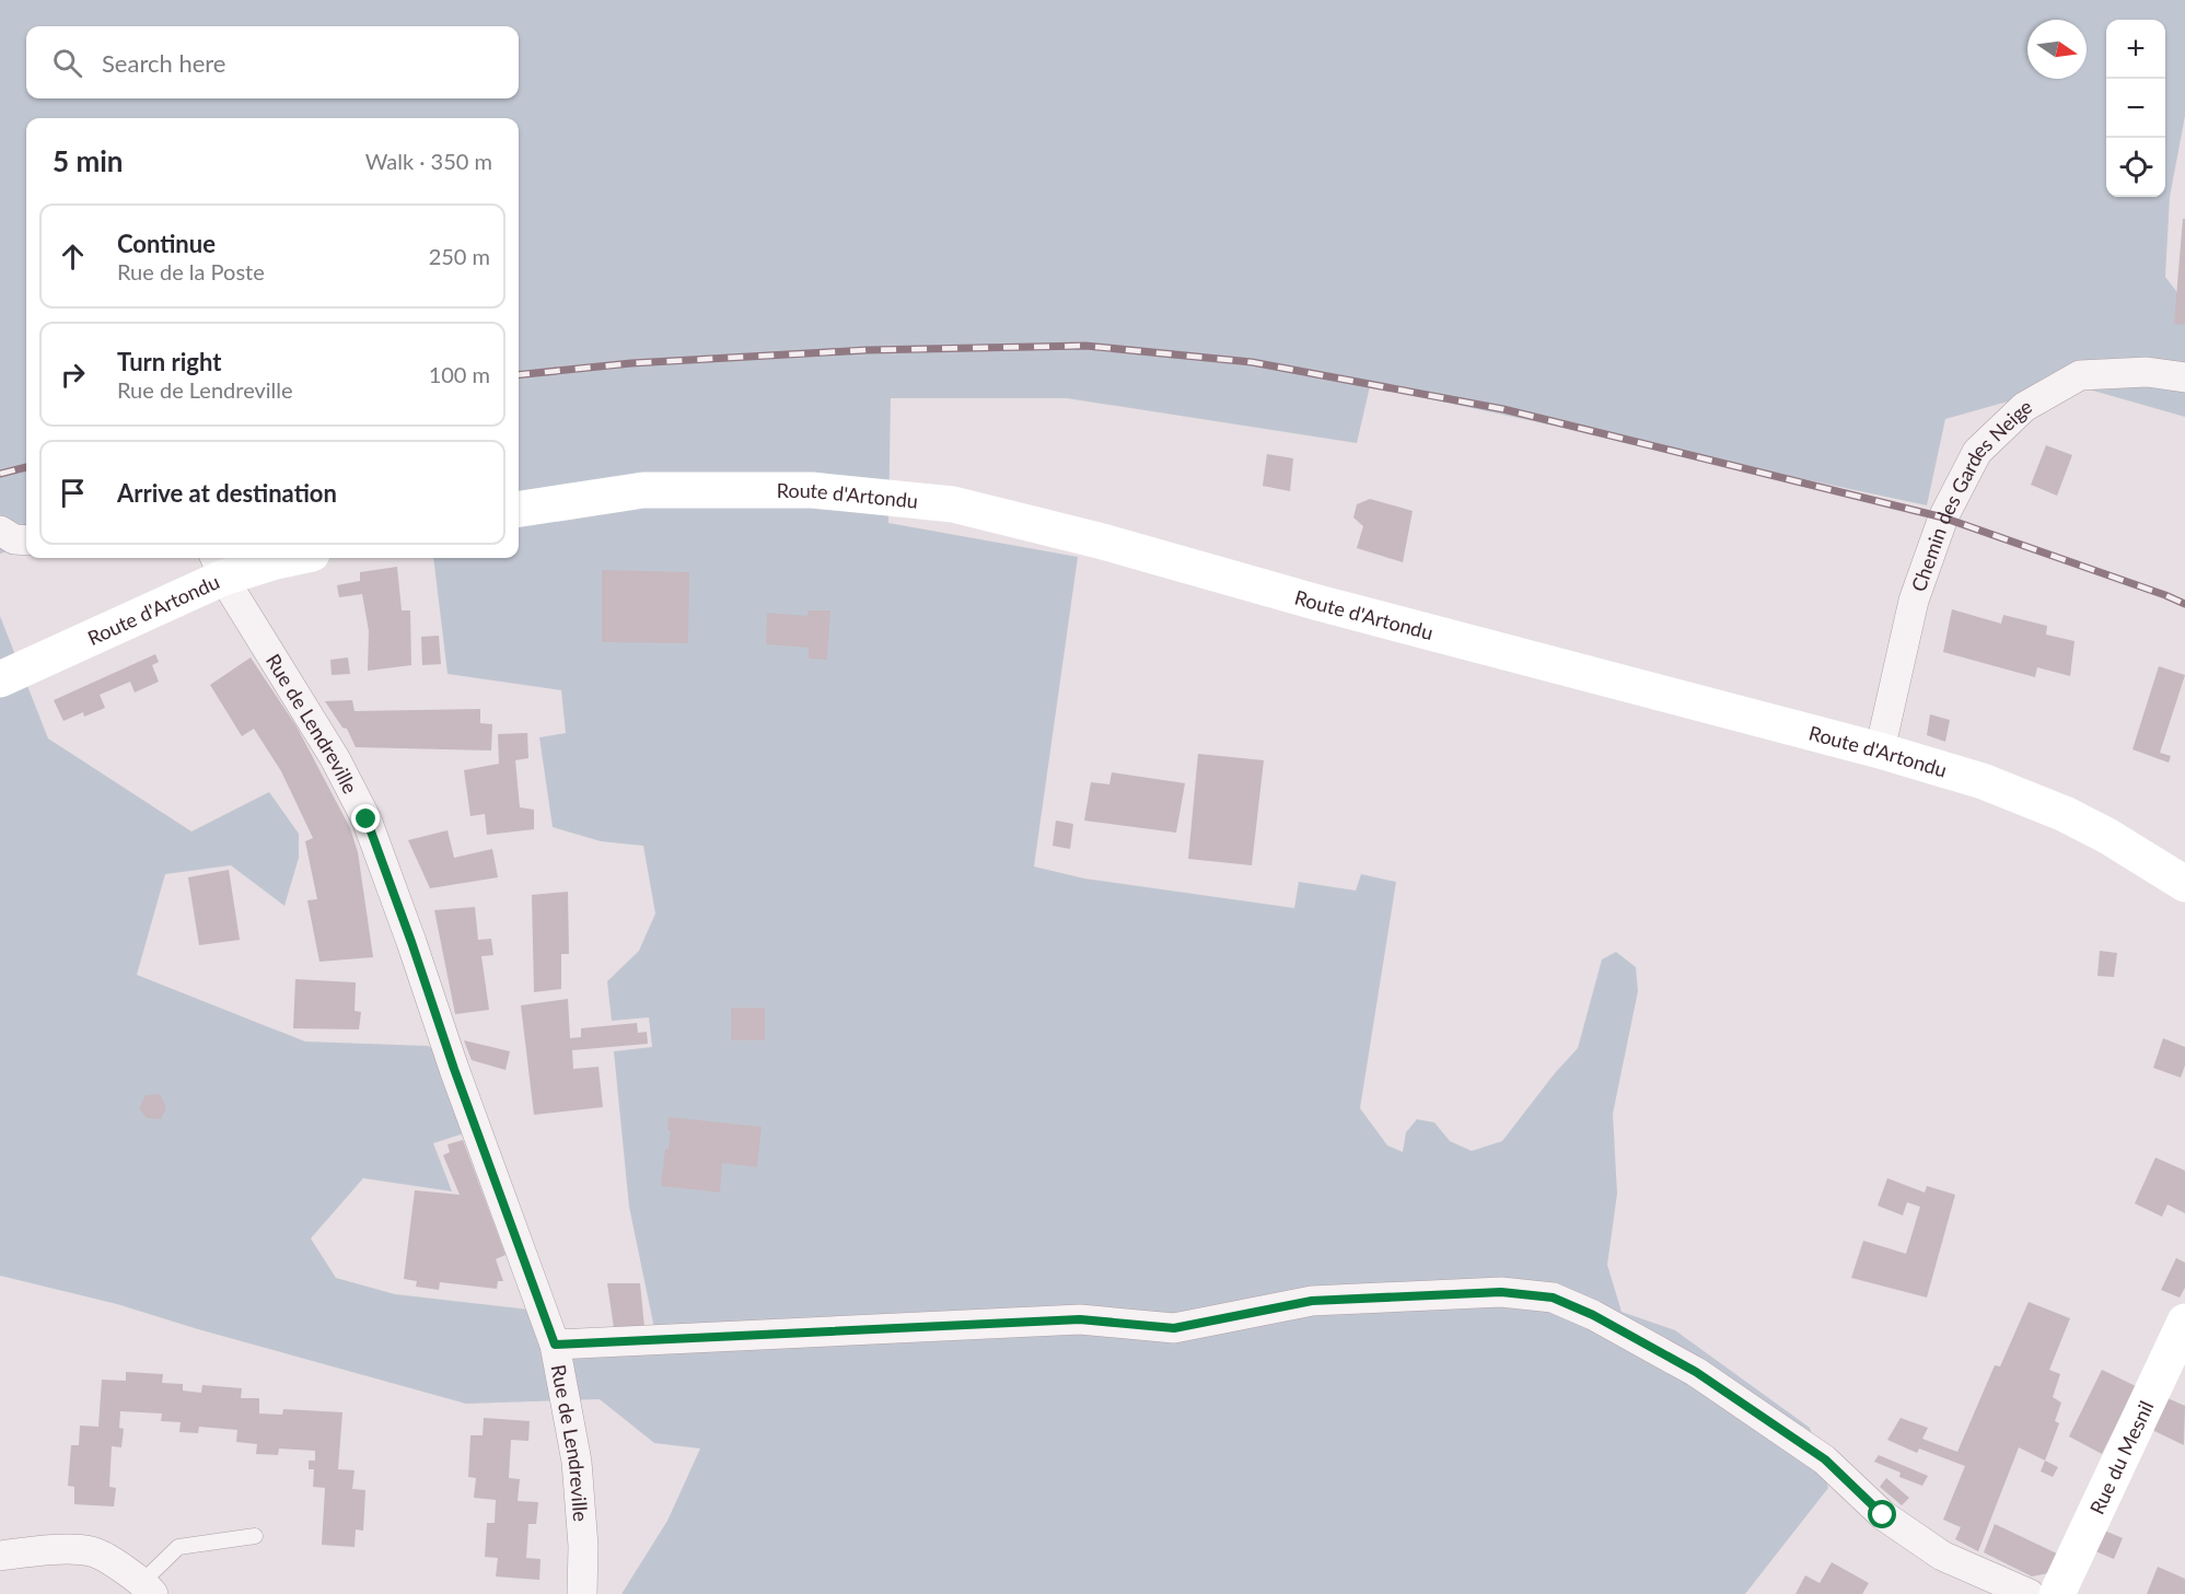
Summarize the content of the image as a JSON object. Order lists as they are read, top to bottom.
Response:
{
  "streets": {
    "main road": ["Route d'Artondu", "Rue du Mesnil"],
    "street": ["Chemin des Gardes Neige", "Rue de Lendreville"]
  },
  "crossings": [
    ["Route d'Artondu", "Chemin des Gardes Neige"],
    ["Route d'Artondu", "Rue de Lendreville"]
  ],
  "north": "right",
  "page": {
    "map_buttons": ["+", "−"],
    "search": "Search here",
    "heading": ["5 min", "Walk · 350 m"],
    "list": [
      ["Continue", "Rue de la Poste", "250 m"],
      ["Turn right", "Rue de Lendreville", "100 m"],
      "Arrive at destination"
    ]
  }
}
